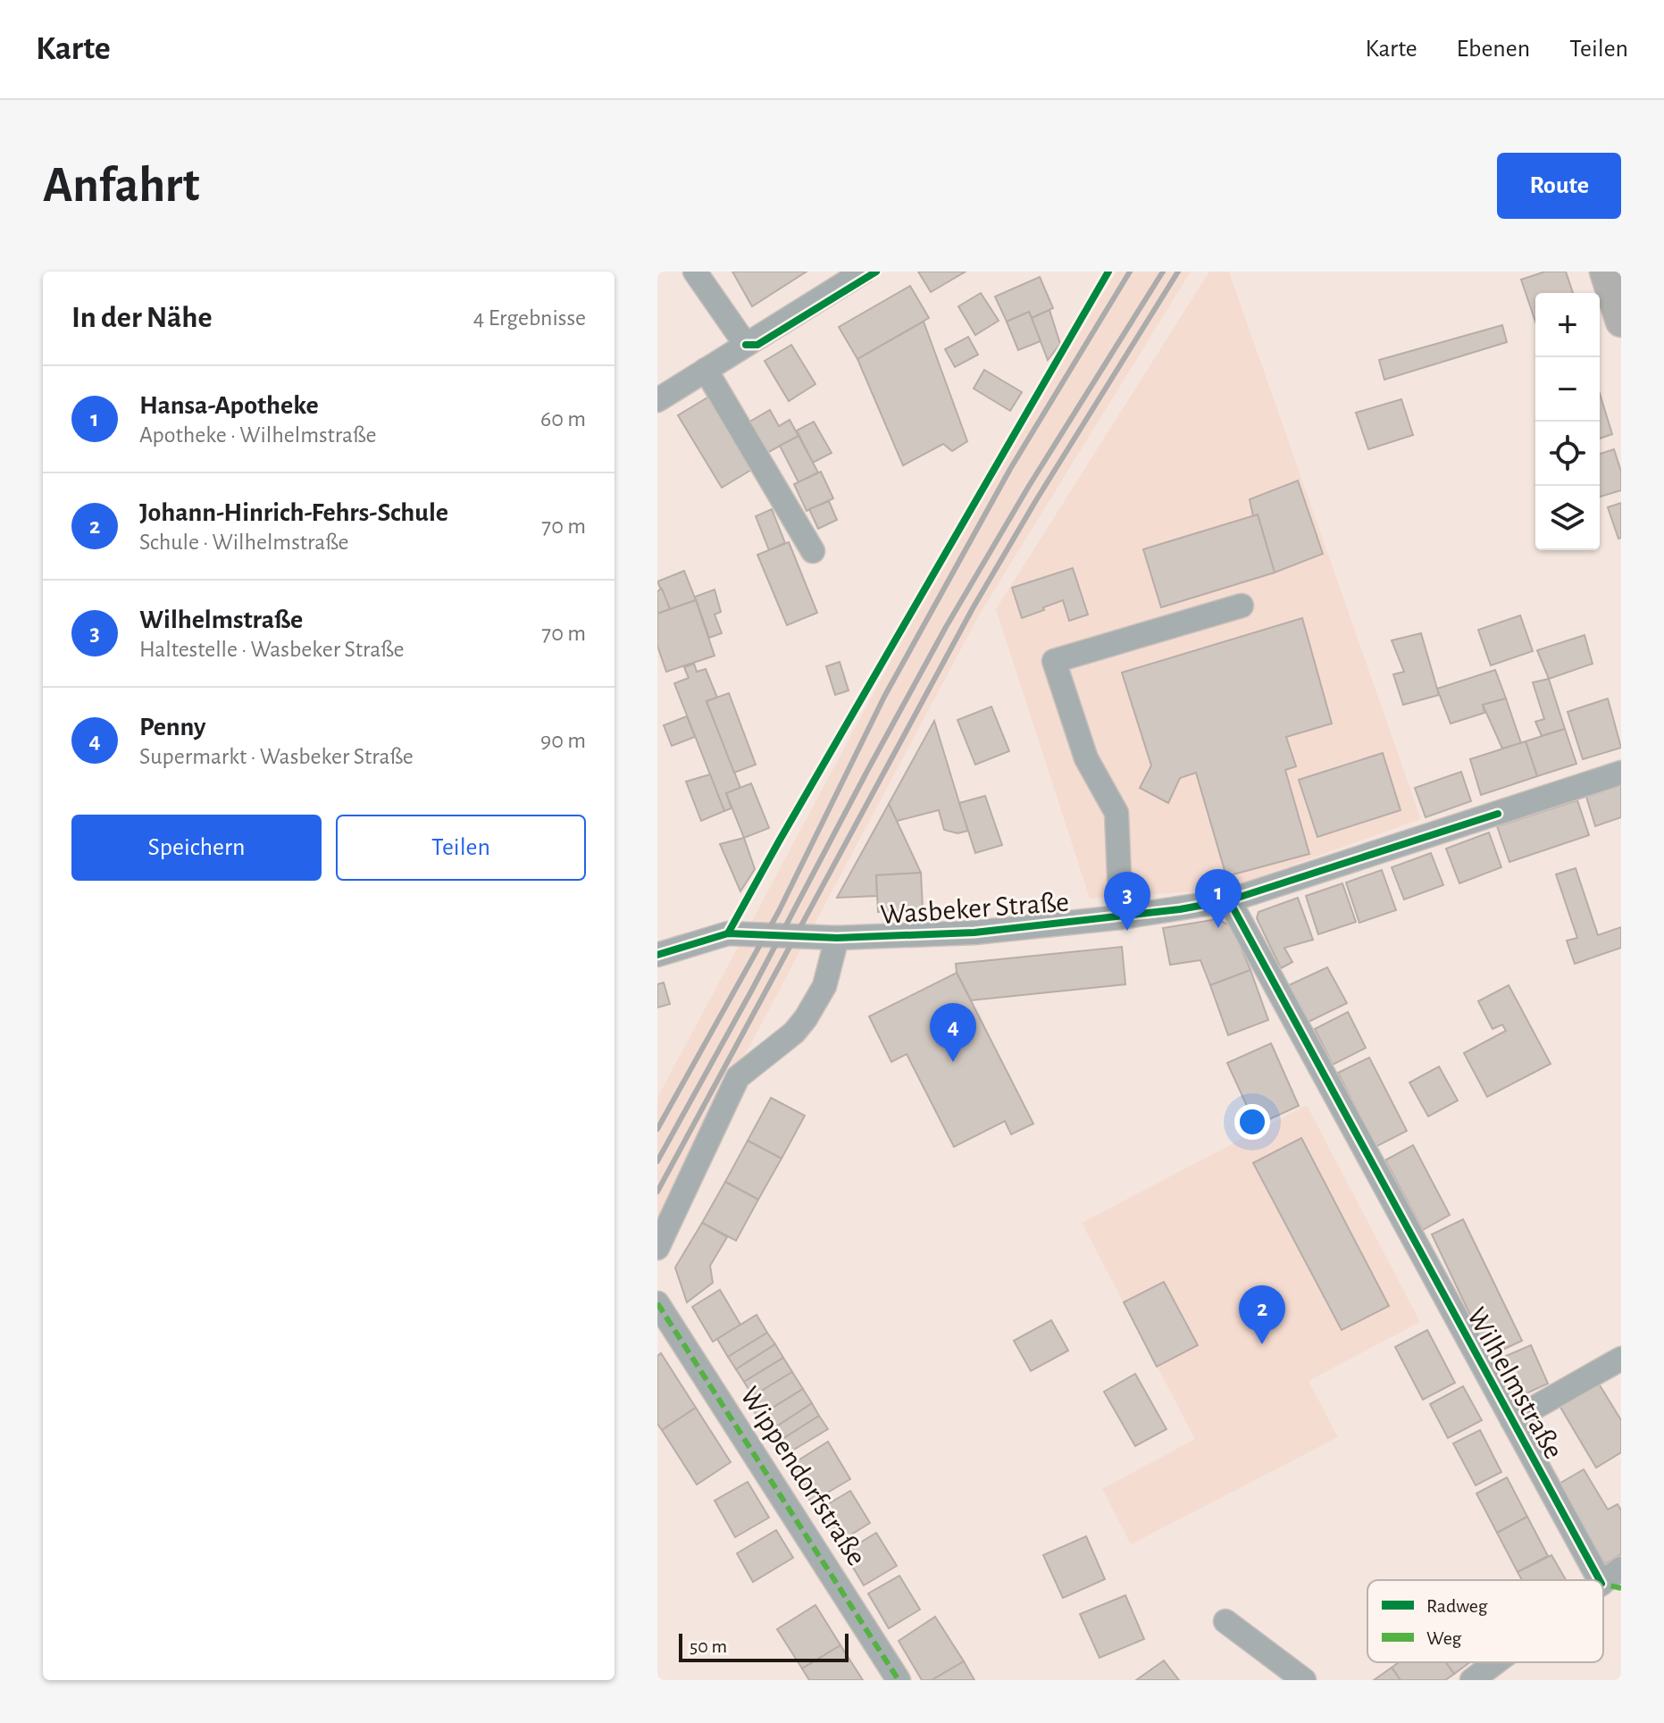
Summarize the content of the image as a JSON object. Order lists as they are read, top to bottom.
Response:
{
  "streets": {
    "street": ["Wasbeker Straße", "Wilhelmstraße", "Wippendorfstraße"]
  },
  "crossings": [
    ["Wasbeker Straße", "Wilhelmstraße"]
  ],
  "legend": ["Radweg", "Weg"],
  "scale_bar": "50 m",
  "page": {
    "header": "Karte",
    "nav": ["Karte", "Ebenen", "Teilen"],
    "buttons": [
      "Route",
      ["Speichern", "Teilen"]
    ],
    "title": "Anfahrt",
    "heading": ["In der Nähe", "4 Ergebnisse"],
    "map_buttons": ["+", "−"],
    "list": [
      {
        "mark": "1",
        "name": "Hansa-Apotheke",
        "note": "Apotheke · Wilhelmstraße",
        "value": "60 m"
      },
      {
        "mark": "2",
        "name": "Johann-Hinrich-Fehrs-Schule",
        "note": "Schule · Wilhelmstraße",
        "value": "70 m"
      },
      {
        "mark": "3",
        "name": "Wilhelmstraße",
        "note": "Haltestelle · Wasbeker Straße",
        "value": "70 m"
      },
      {
        "mark": "4",
        "name": "Penny",
        "note": "Supermarkt · Wasbeker Straße",
        "value": "90 m"
      }
    ],
    "pins": [
      "1",
      "3",
      "4",
      "2"
    ],
    "scale": "50 m"
  }
}
